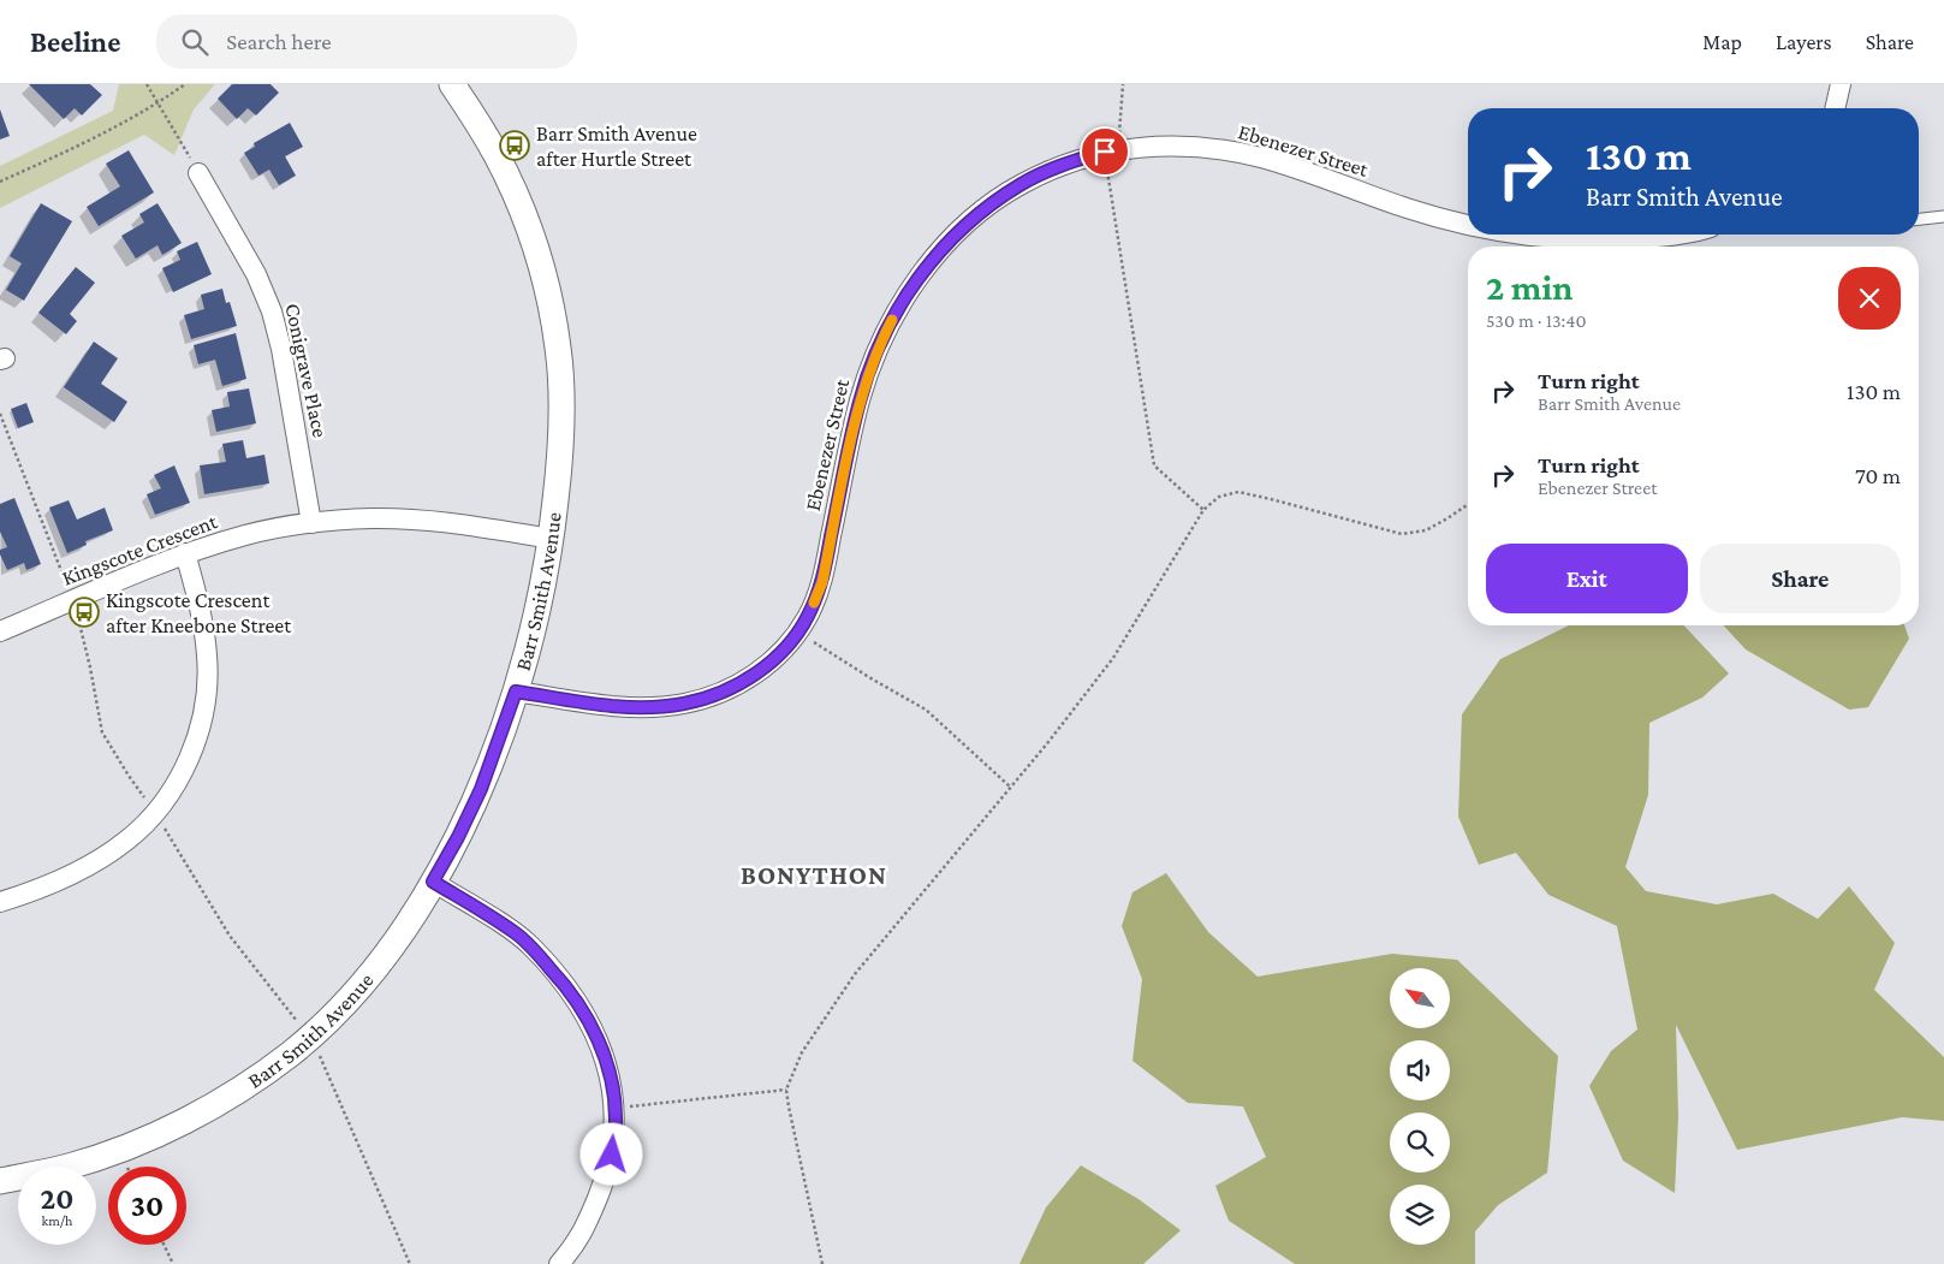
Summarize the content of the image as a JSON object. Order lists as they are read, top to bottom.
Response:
{
  "streets": {
    "street": [
      "Ebenezer Street",
      "Conigrave Place",
      "Kingscote Crescent",
      "Barr Smith Avenue"
    ]
  },
  "crossings": [
    ["Ebenezer Street", "Barr Smith Avenue"],
    ["Conigrave Place", "Kingscote Crescent"],
    ["Kingscote Crescent", "Barr Smith Avenue"]
  ],
  "districts": ["BONYTHON"],
  "places": {
    "bus stop": ["Barr Smith Avenue after Hurtle Street", "Kingscote Crescent after Kneebone Street"]
  },
  "north": "top left",
  "page": {
    "header": "Beeline",
    "search": "Search here",
    "nav": ["Map", "Layers", "Share"],
    "turn": ["130 m", "Barr Smith Avenue"],
    "heading": ["2 min", "530 m · 13:40"],
    "list": [
      {
        "name": "Turn right",
        "note": "Barr Smith Avenue",
        "value": "130 m"
      },
      {
        "name": "Turn right",
        "note": "Ebenezer Street",
        "value": "70 m"
      }
    ],
    "buttons": ["Exit", "Share"],
    "speed": "20 km/h",
    "limit": "30"
  }
}
